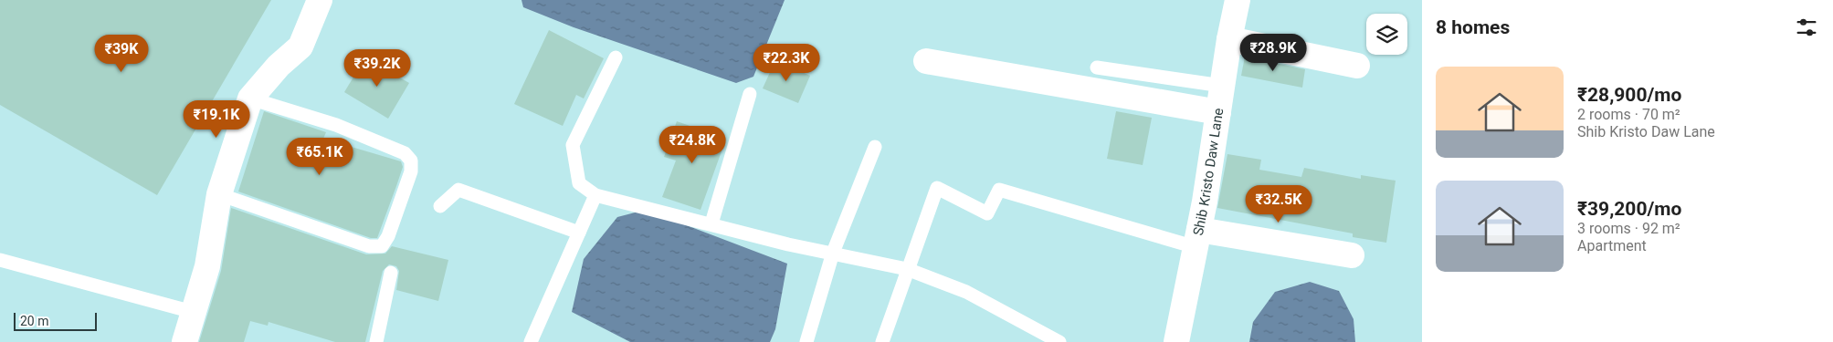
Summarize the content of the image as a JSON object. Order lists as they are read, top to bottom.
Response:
{
  "streets": {
    "street": ["Shib Kristo Daw Lane"]
  },
  "scale_bar": "20 m",
  "page": {
    "heading": "8 homes",
    "price": [
      "₹28.9K",
      "₹39K",
      "₹22.3K",
      "₹39.2K",
      "₹19.1K",
      "₹24.8K",
      "₹65.1K",
      "₹32.5K"
    ],
    "list": [
      {
        "name": "₹28,900/mo",
        "note": "2 rooms · 70 m² · Shib Kristo Daw Lane"
      },
      {
        "name": "₹39,200/mo",
        "note": "3 rooms · 92 m² · Apartment"
      }
    ],
    "scale": "20 m"
  }
}
